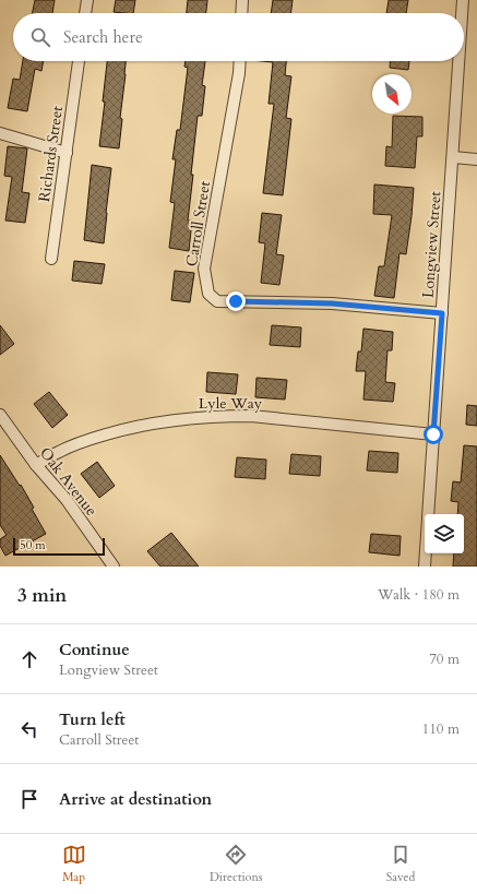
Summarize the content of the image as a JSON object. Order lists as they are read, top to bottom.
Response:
{
  "streets": {
    "street": [
      "Richards Street",
      "Carroll Street",
      "Longview Street",
      "Lyle Way",
      "Oak Avenue"
    ]
  },
  "crossings": [
    ["Carroll Street", "Longview Street"],
    ["Longview Street", "Lyle Way"],
    ["Lyle Way", "Oak Avenue"]
  ],
  "scale_bar": "50 m",
  "north": "bottom right",
  "page": {
    "search": "Search here",
    "scale": "50 m",
    "heading": ["3 min", "Walk · 180 m"],
    "list": [
      ["Continue", "Longview Street", "70 m"],
      ["Turn left", "Carroll Street", "110 m"],
      "Arrive at destination"
    ],
    "nav": ["Map", "Directions", "Saved"]
  }
}
